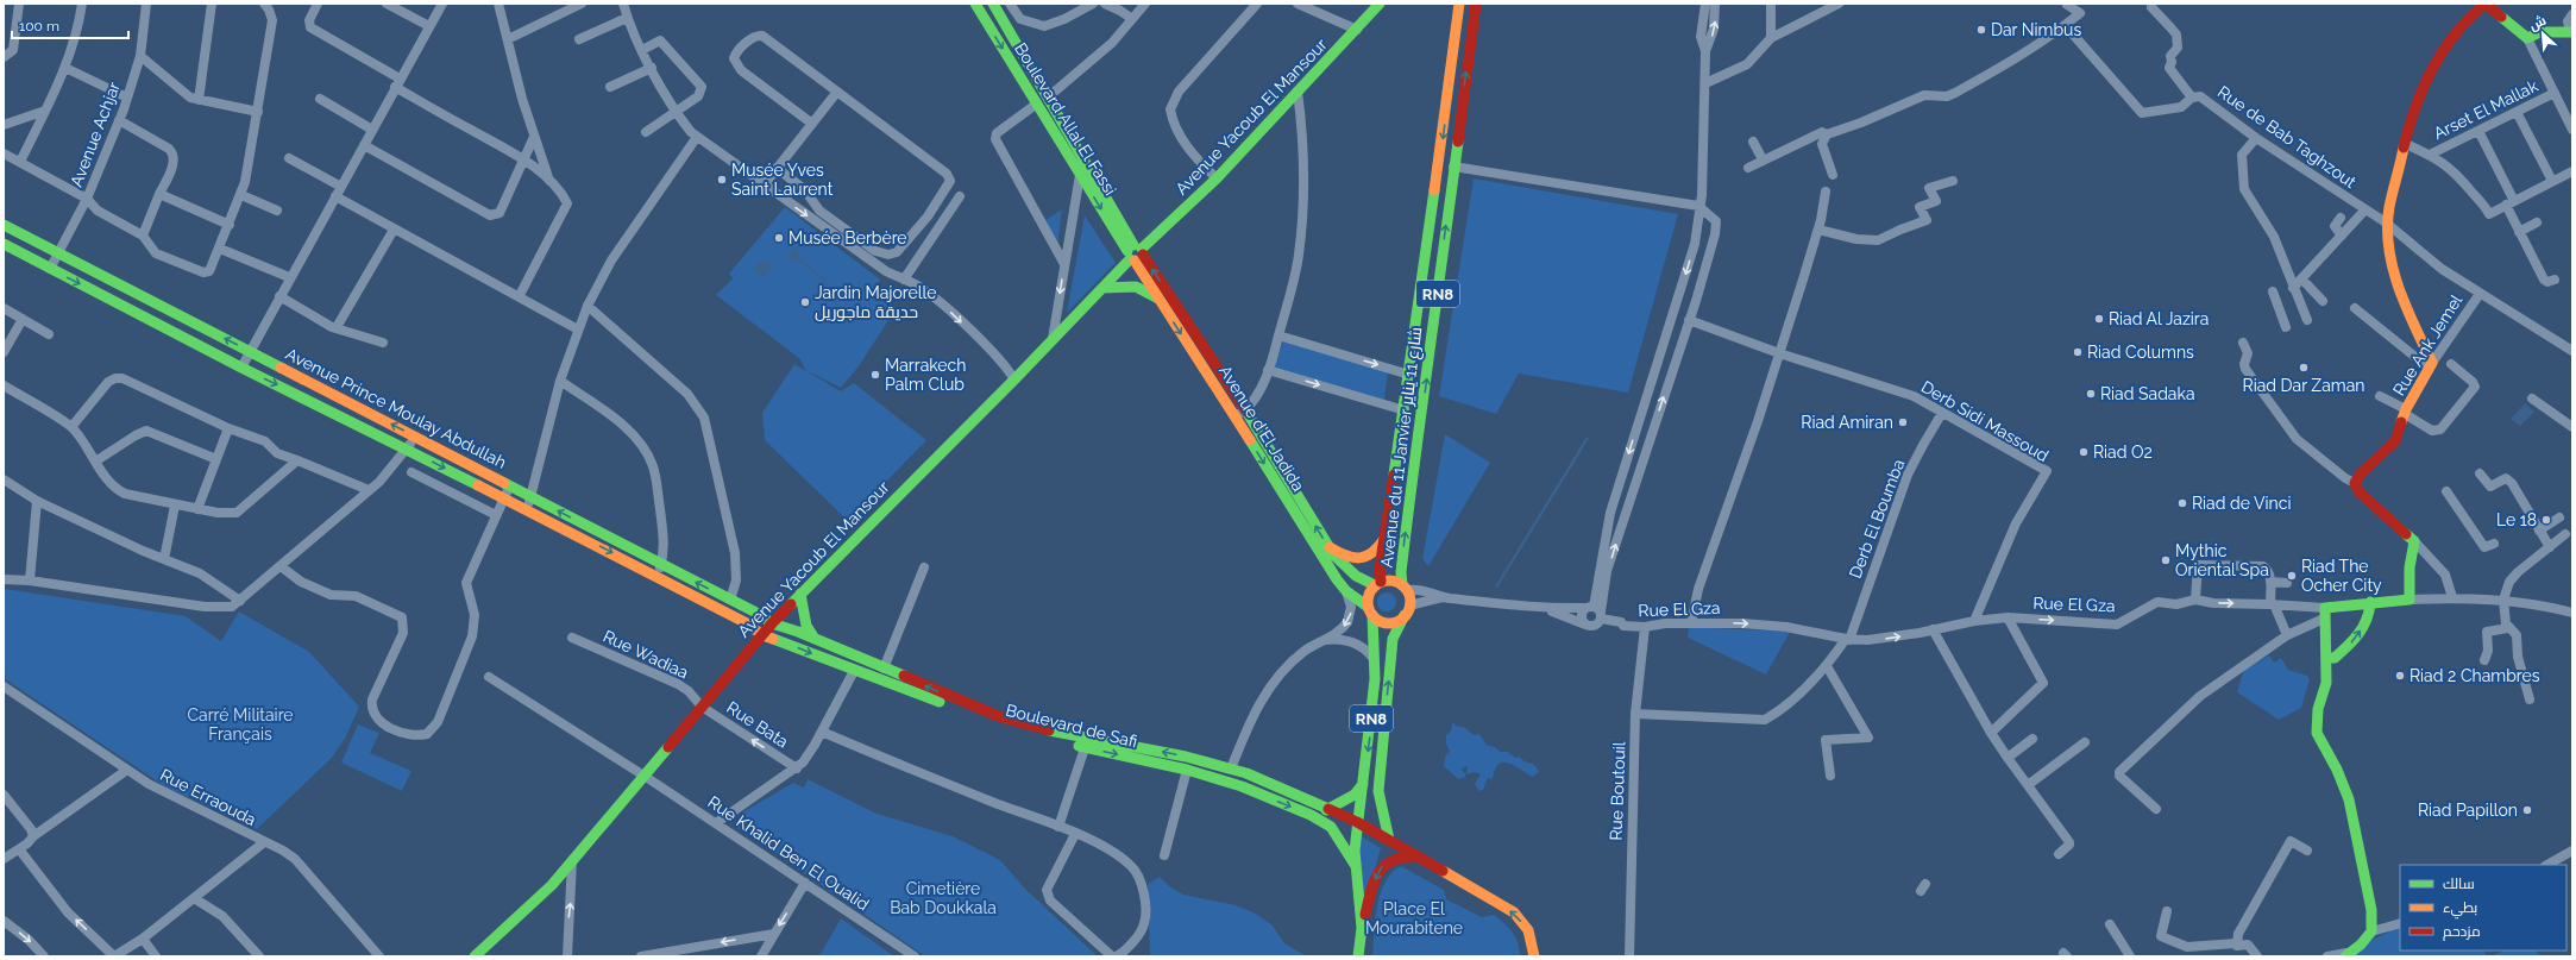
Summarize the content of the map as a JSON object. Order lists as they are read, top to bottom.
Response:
{
  "streets": {
    "main road": [
      "Avenue Yacoub El Mansour",
      "Boulevard Allal El Fassi",
      "RN8",
      "Rue Ank Jemel",
      "Avenue Prince Moulay Abdullah",
      "Avenue d'El Jadida",
      "Avenue du 11 Janvier شارع 11 يناير",
      "Boulevard de Safi"
    ],
    "street": [
      "Arset El Mallak",
      "Avenue Achjar",
      "Rue de Bab Taghzout",
      "Derb Sidi Massoud",
      "Derb El Boumba",
      "Rue El Gza",
      "Rue Wadiaa",
      "Rue Bata",
      "Rue Boutouil",
      "Rue Erraouda",
      "Rue Khalid Ben El Oualid"
    ]
  },
  "crossings": [
    ["Avenue Yacoub El Mansour", "Boulevard Allal El Fassi"],
    ["Avenue Yacoub El Mansour", "Avenue Prince Moulay Abdullah"],
    ["Avenue Yacoub El Mansour", "Avenue d'El Jadida"],
    ["Avenue Yacoub El Mansour", "Rue Wadiaa"],
    ["Avenue Yacoub El Mansour", "Rue Bata"],
    ["Avenue Yacoub El Mansour", "Boulevard de Safi"],
    ["Avenue Yacoub El Mansour", "Rue Khalid Ben El Oualid"],
    ["Boulevard Allal El Fassi", "Avenue d'El Jadida"],
    ["Avenue Achjar", "Avenue Prince Moulay Abdullah"],
    ["Rue de Bab Taghzout", "Rue Ank Jemel"],
    ["RN8", "Avenue d'El Jadida"],
    ["RN8", "Avenue du 11 Janvier شارع 11 يناير"],
    ["RN8", "Boulevard de Safi"],
    ["Avenue Prince Moulay Abdullah", "Boulevard de Safi"],
    ["Derb Sidi Massoud", "Derb El Boumba"],
    ["Derb Sidi Massoud", "Rue El Gza"],
    ["Avenue d'El Jadida", "Avenue du 11 Janvier شارع 11 يناير"],
    ["Derb El Boumba", "Rue El Gza"],
    ["Rue El Gza", "Rue Boutouil"],
    ["Rue Wadiaa", "Rue Bata"]
  ],
  "one_way": ["Rue El Gza", "Rue Bata"],
  "parks": ["Carré Militaire Français", "Cimetière Bab Doukkala", "Place El Mourabitene"],
  "places": [
    "Dar Nimbus",
    "Musée Yves Saint Laurent",
    "Musée Berbère",
    "Jardin Majorelle حديقة ماجوريل",
    "Riad Al Jazira",
    "Riad Columns",
    "Riad Dar Zaman",
    "Marrakech Palm Club",
    "Riad Sadaka",
    "Riad Amiran",
    "Riad O2",
    "Riad de Vinci",
    "Le 18",
    "Mythic Oriental Spa",
    "Riad The Ocher City",
    "Riad 2 Chambres",
    "Riad Papillon"
  ],
  "legend": ["سالك", "بطيء", "مزدحم"],
  "scale_bar": "100 m",
  "north": "top left"
}
